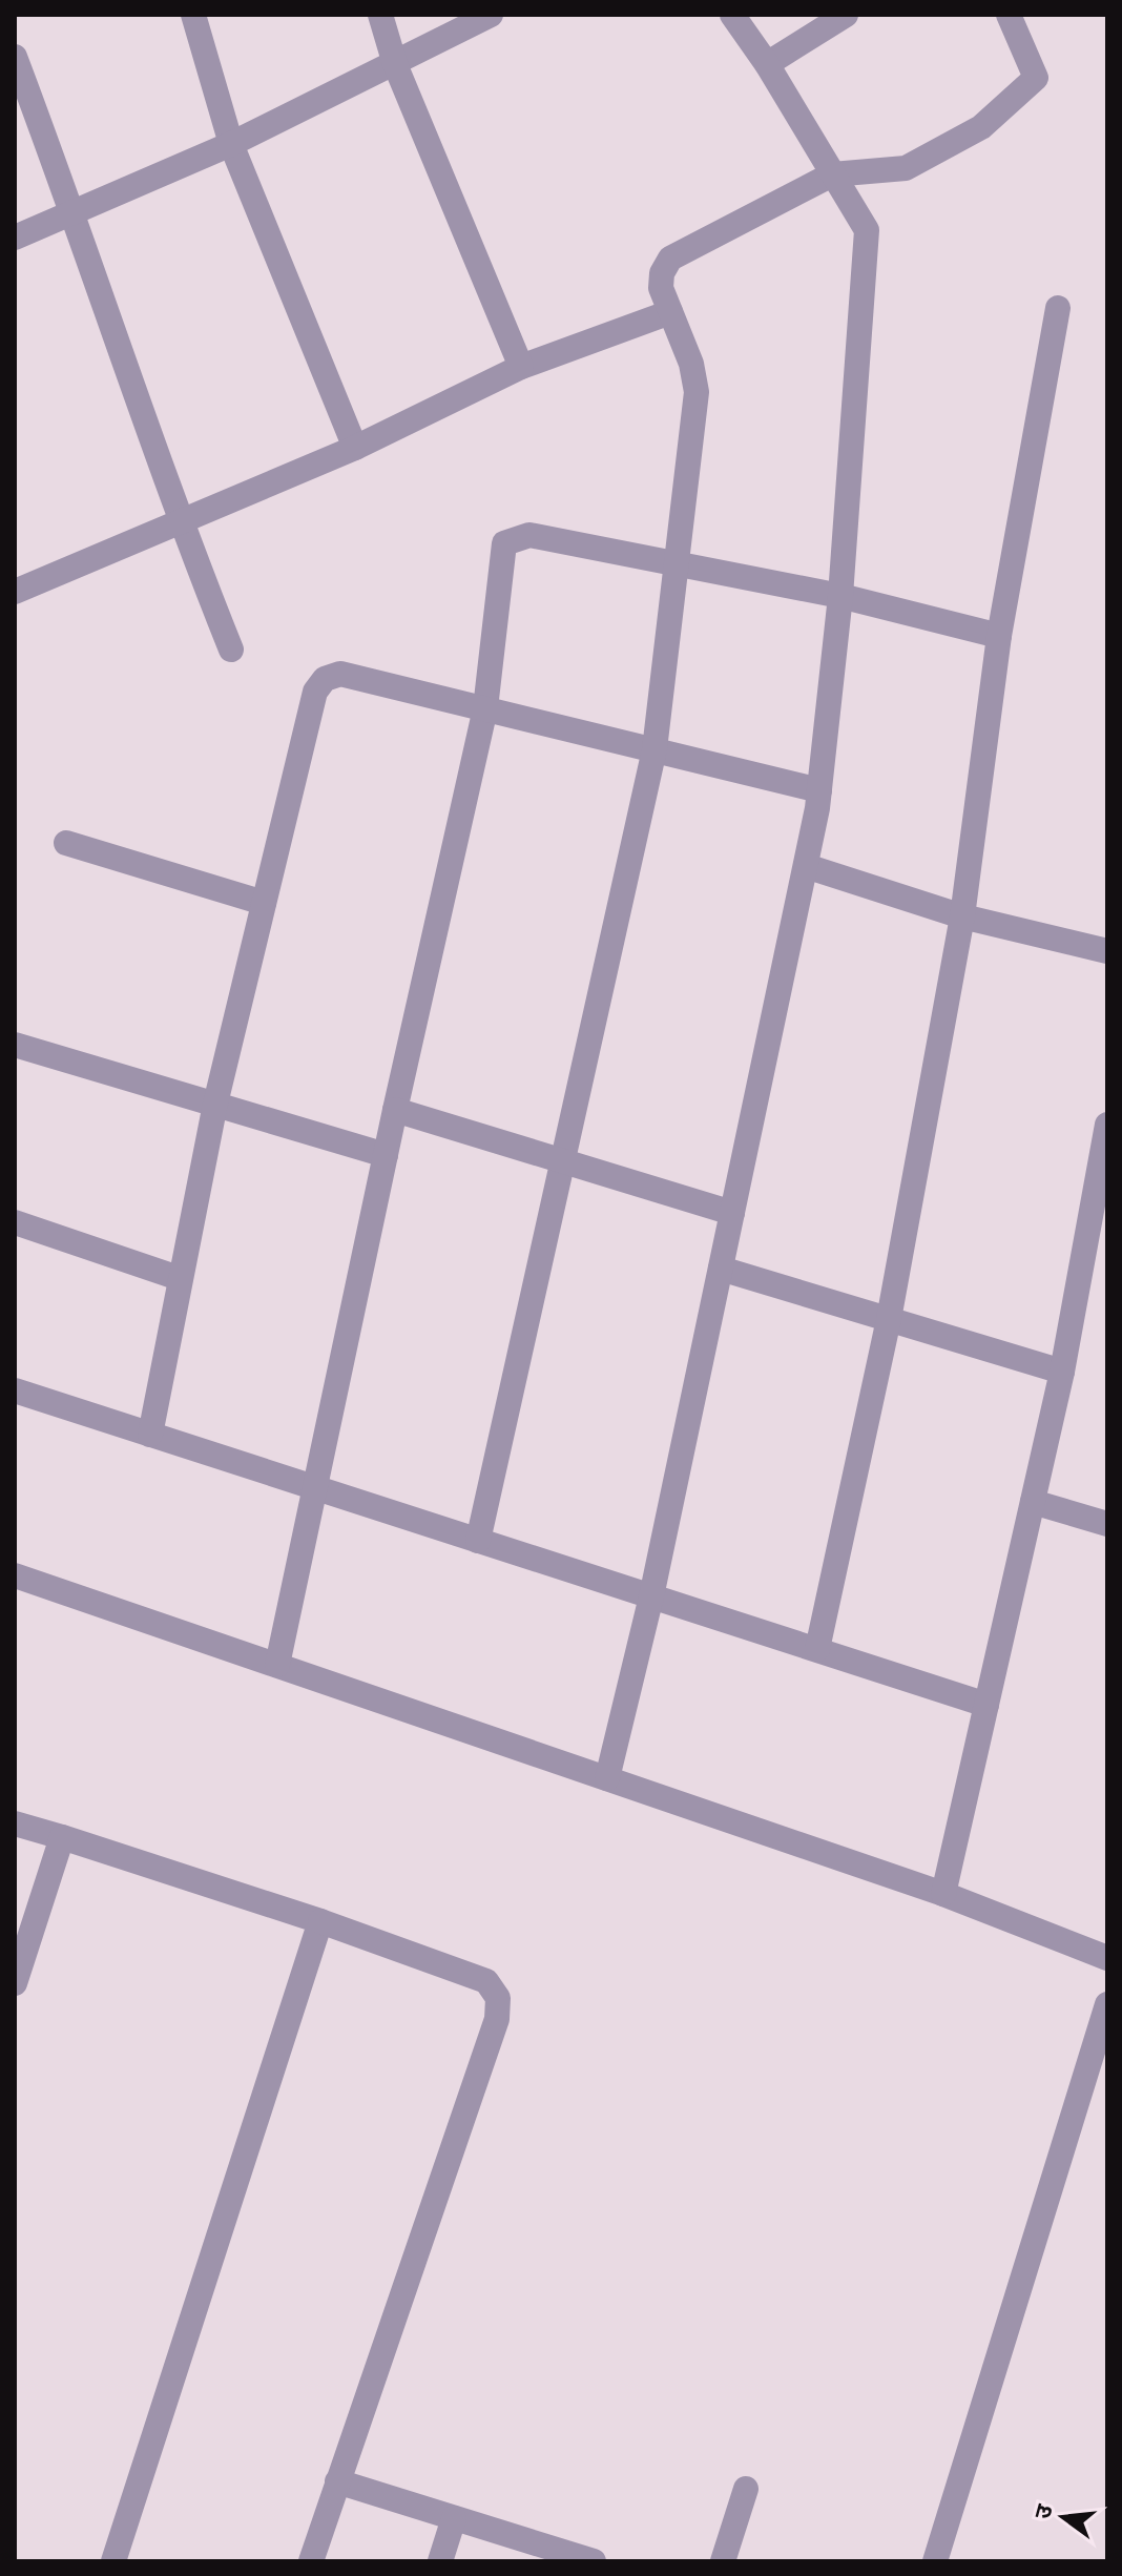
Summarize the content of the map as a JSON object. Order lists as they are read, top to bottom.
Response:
{
  "north": "left"
}
